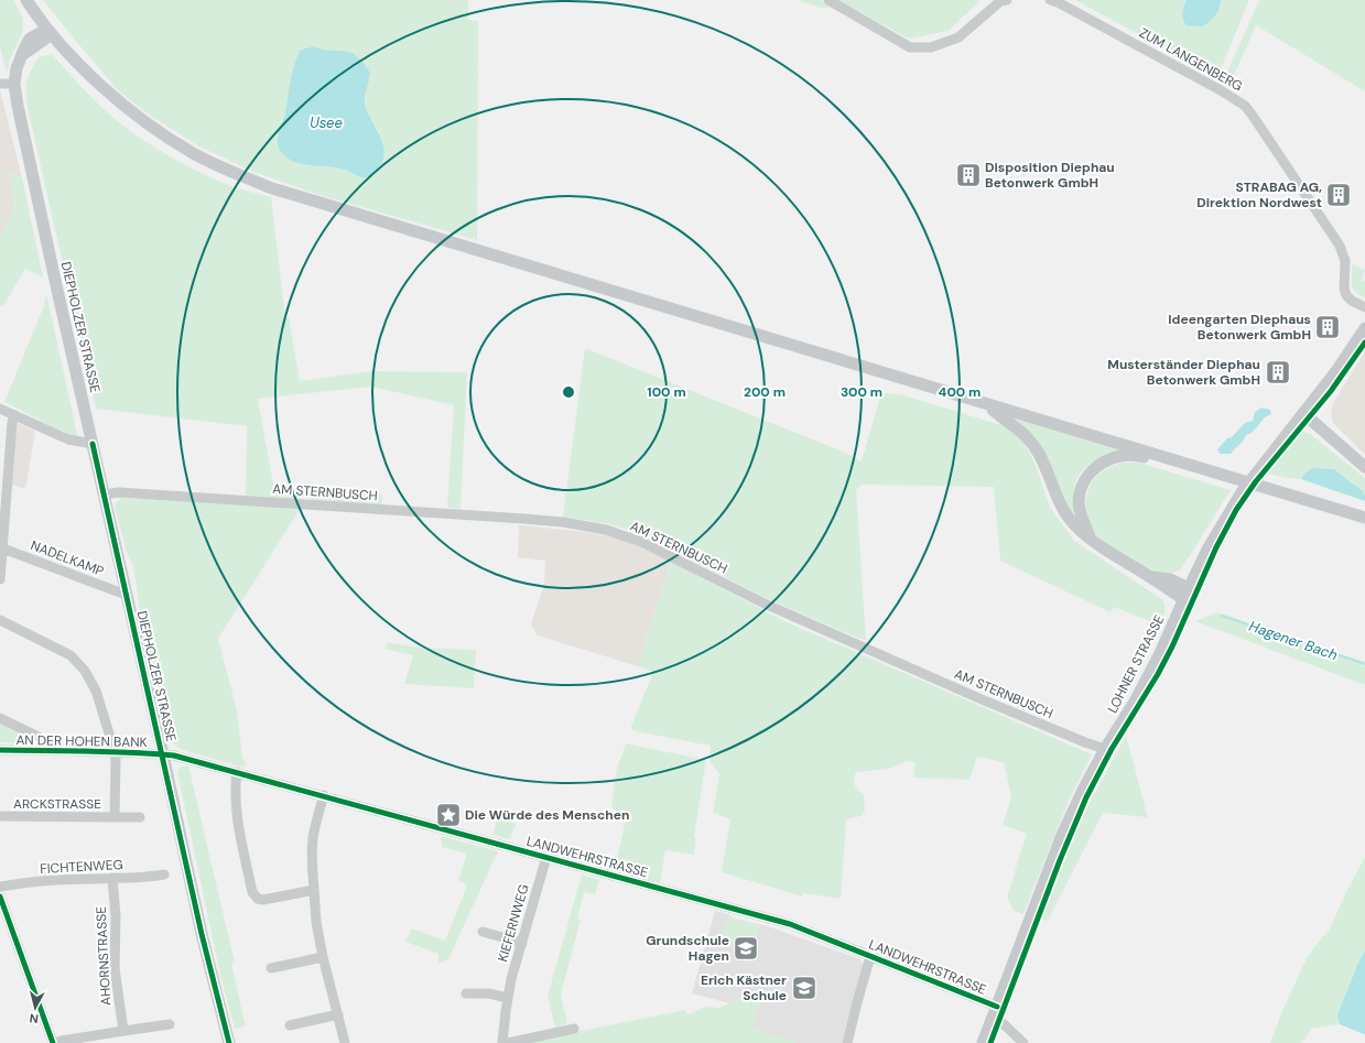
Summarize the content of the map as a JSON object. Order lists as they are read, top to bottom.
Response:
{
  "streets": {
    "main road": ["DIEPHOLZER STRASSE", "LOHNER STRASSE"],
    "street": [
      "ZUM LANGENBERG",
      "AM STERNBUSCH",
      "NADELKAMP",
      "AN DER HOHEN BANK",
      "ARCKSTRASSE",
      "LANDWEHRSTRASSE",
      "FICHTENWEG",
      "KIEFERNWEG",
      "AHORNSTRASSE"
    ]
  },
  "crossings": [
    ["DIEPHOLZER STRASSE", "AM STERNBUSCH"],
    ["DIEPHOLZER STRASSE", "NADELKAMP"],
    ["DIEPHOLZER STRASSE", "AN DER HOHEN BANK"],
    ["DIEPHOLZER STRASSE", "LANDWEHRSTRASSE"],
    ["AM STERNBUSCH", "LOHNER STRASSE"],
    ["LOHNER STRASSE", "LANDWEHRSTRASSE"],
    ["AN DER HOHEN BANK", "ARCKSTRASSE"],
    ["AN DER HOHEN BANK", "LANDWEHRSTRASSE"],
    ["LANDWEHRSTRASSE", "KIEFERNWEG"],
    ["FICHTENWEG", "AHORNSTRASSE"]
  ],
  "water": ["Usee", "Hagener Bach"],
  "places": {
    "building": [
      "Disposition Diephau Betonwerk GmbH",
      "STRABAG AG, Direktion Nordwest",
      "Ideengarten Diephaus Betonwerk GmbH",
      "Musterständer Diephau Betonwerk GmbH"
    ],
    "place": ["Die Würde des Menschen"],
    "school or university": ["Grundschule Hagen", "Erich Kästner Schule"]
  },
  "north": "bottom",
  "rings": [
    "100 m",
    "200 m",
    "300 m",
    "400 m"
  ]
}
